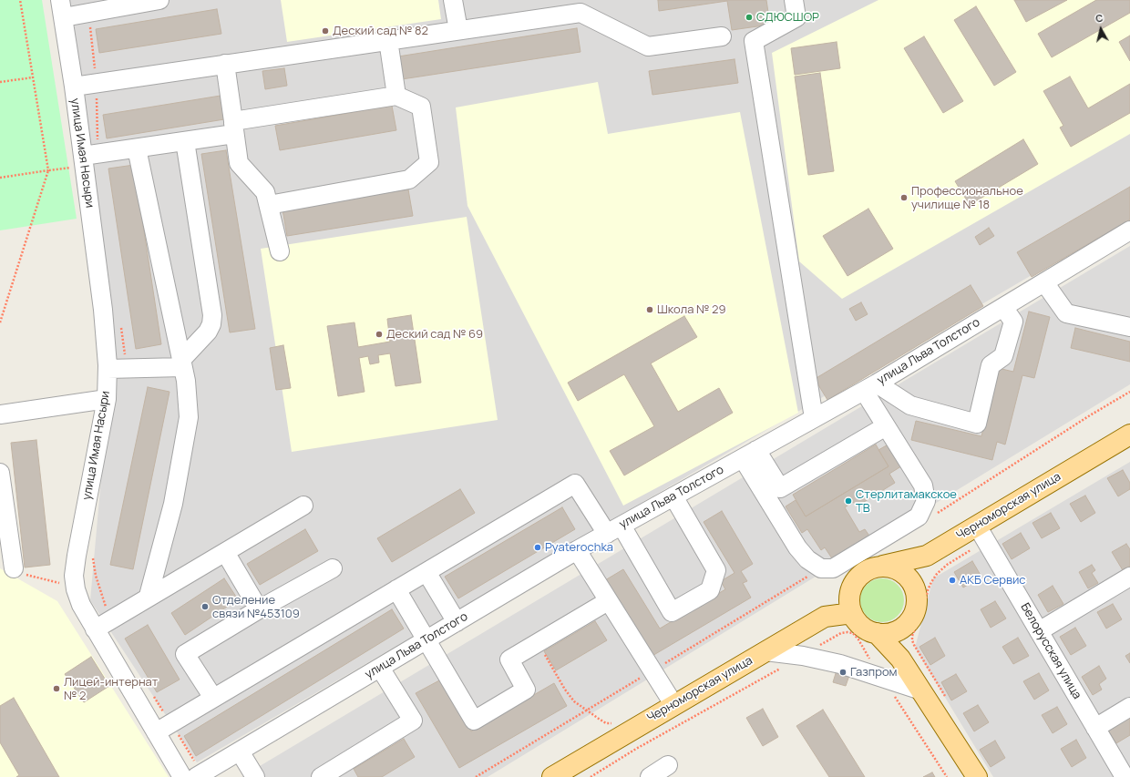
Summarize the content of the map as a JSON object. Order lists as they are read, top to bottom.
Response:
{
  "streets": {
    "main road": ["Черноморская улица"],
    "street": ["улица Имая Насыри", "улица Льва Толстого", "Белорусская улица"]
  },
  "crossings": [
    ["Черноморская улица", "Белорусская улица"]
  ],
  "places": [
    "СДЮСШОР",
    "Деский сад № 82",
    "Профессиональное училище № 18",
    "Школа № 29",
    "Деский сад № 69",
    "Стерлитамакское ТВ",
    "Pyaterochka",
    "АКБ Сервис",
    "Отделение связи №453109",
    "Газпром",
    "Лицей-интернат № 2"
  ],
  "north": "top"
}
